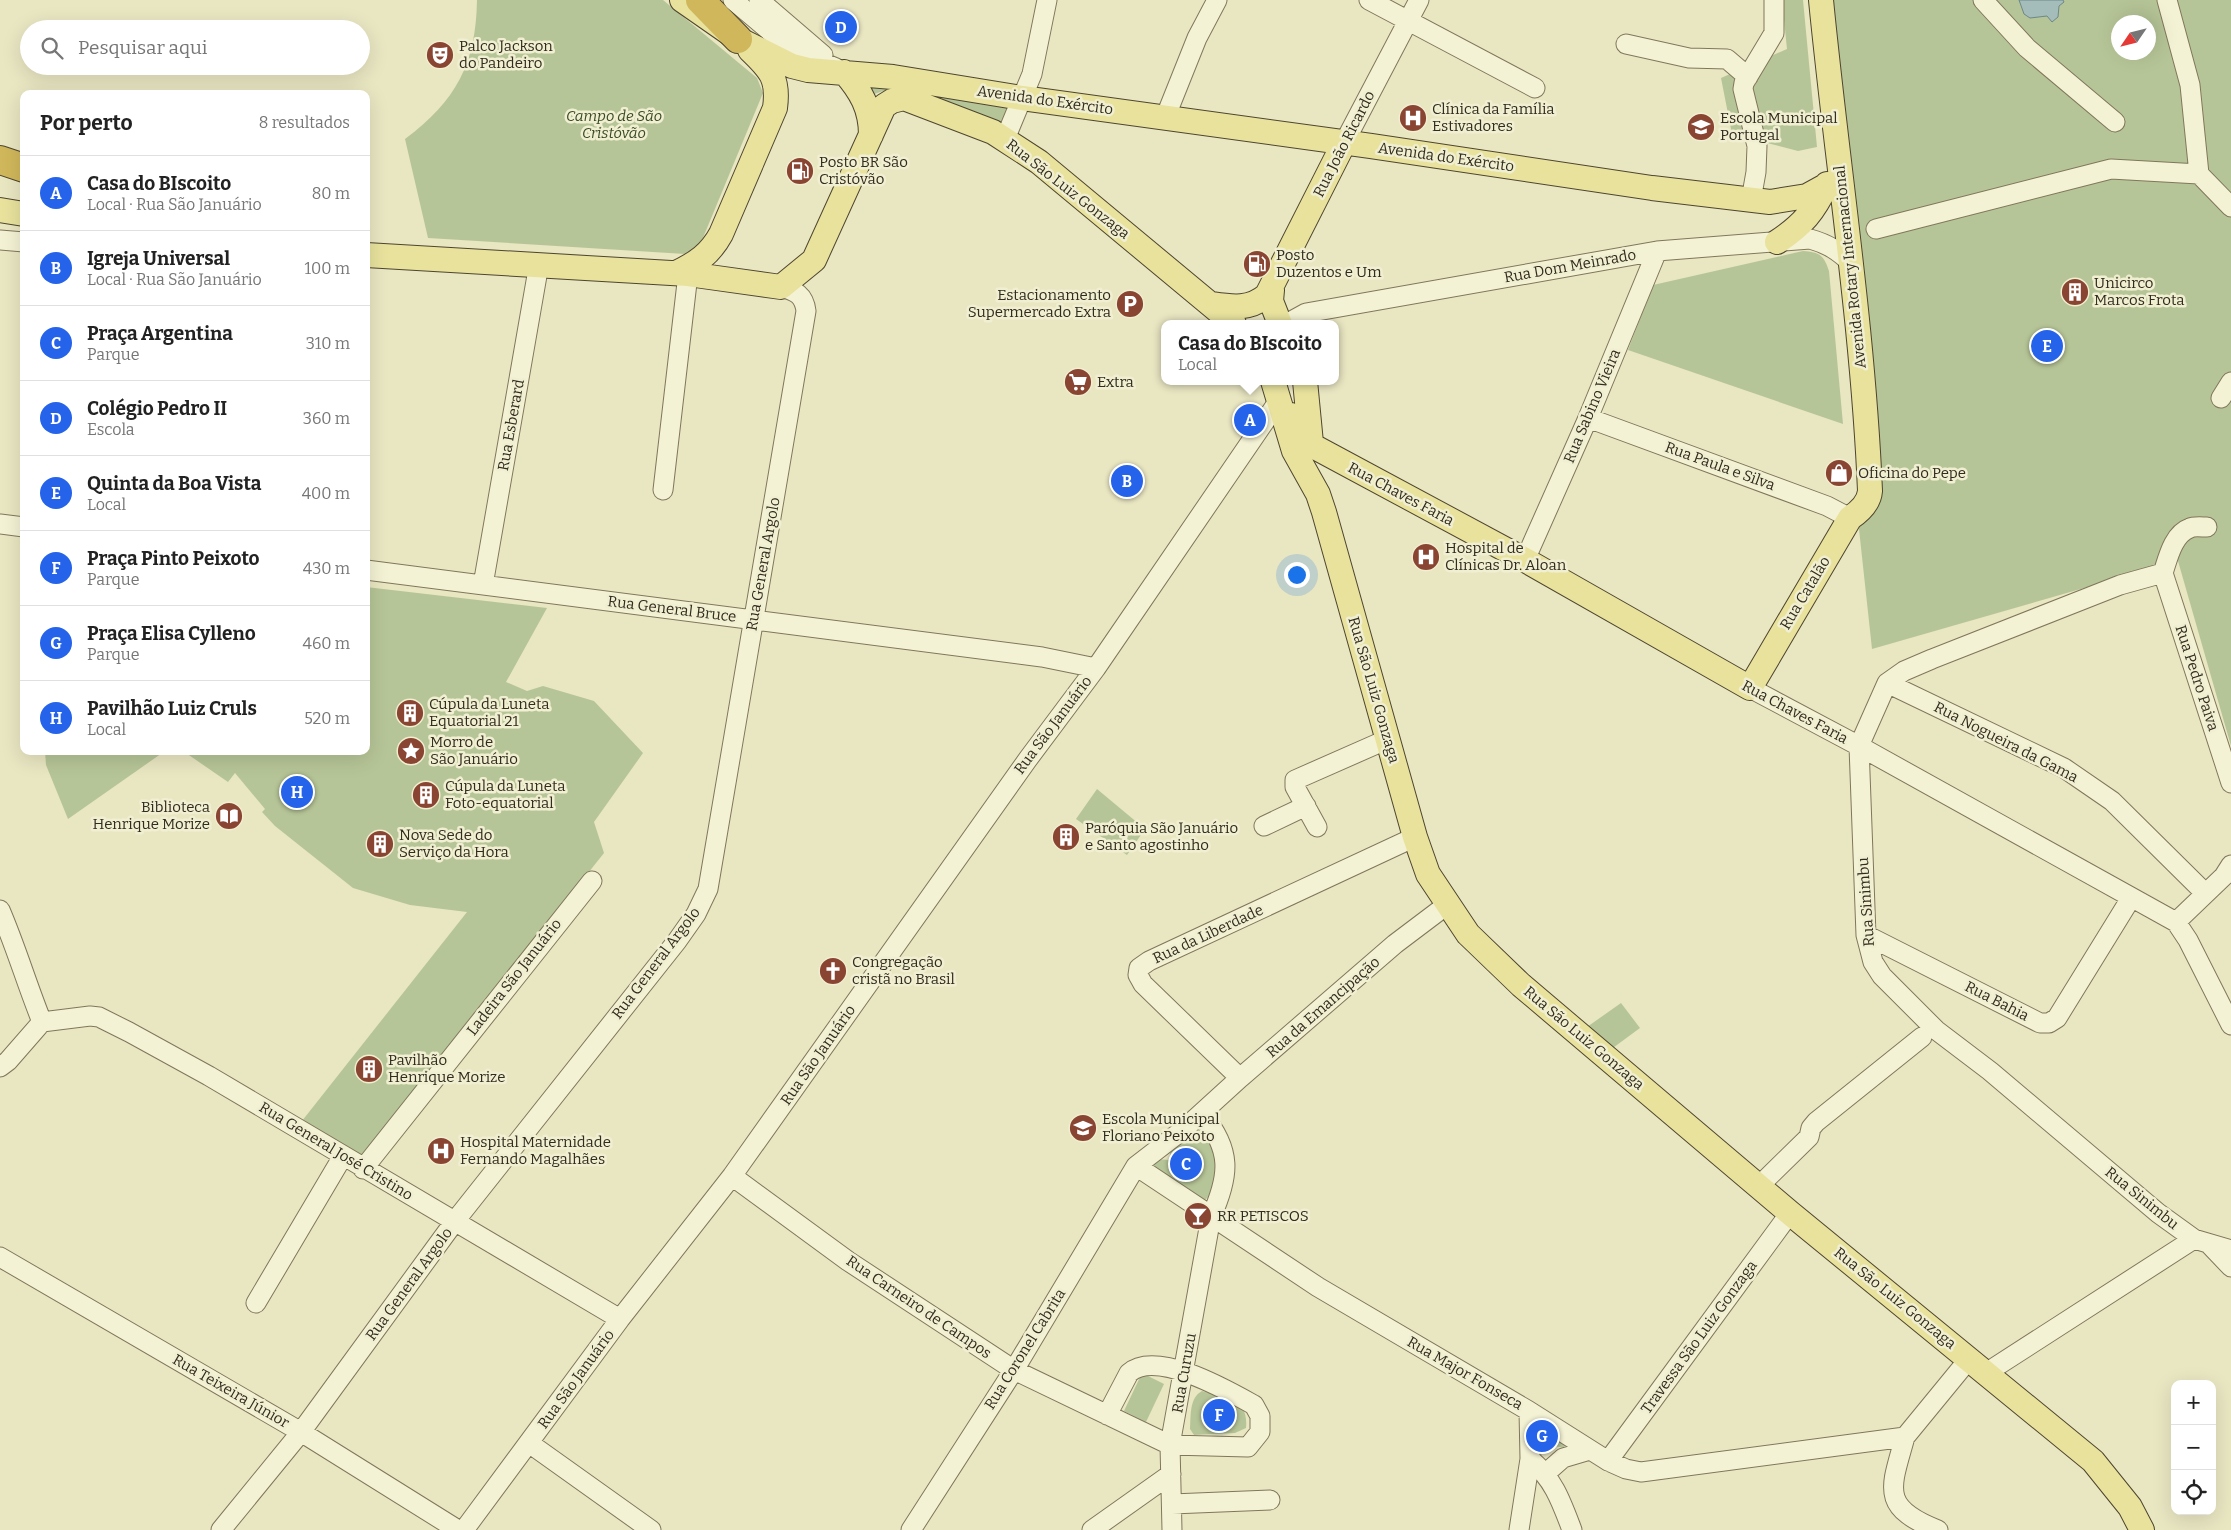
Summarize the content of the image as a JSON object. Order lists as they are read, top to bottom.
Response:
{
  "streets": {
    "main road": [
      "Avenida do Exército",
      "Rua João Ricardo",
      "Rua São Luiz Gonzaga",
      "Avenida Rotary Internacional",
      "Rua Chaves Faria",
      "Rua Catalão"
    ],
    "street": [
      "Rua Dom Meinrado",
      "Rua Sabino Vieira",
      "Rua Esberard",
      "Rua Paula e Silva",
      "Rua General Argolo",
      "Rua General Bruce",
      "Rua Pedro Paiva",
      "Rua São Januário",
      "Rua Nogueira da Gama",
      "Rua Sinimbu",
      "Rua da Liberdade",
      "Ladeira São Januário",
      "Rua Bahia",
      "Rua da Emancipação",
      "Rua General José Cristino",
      "Rua Carneiro de Campos",
      "Travessa São Luiz Gonzaga",
      "Rua Coronel Cabrita",
      "Rua Curuzu",
      "Rua Major Fonseca",
      "Rua Teixeira Júnior"
    ]
  },
  "crossings": [
    ["Avenida do Exército", "Rua João Ricardo"],
    ["Rua São Luiz Gonzaga", "Rua São Januário"],
    ["Rua São Luiz Gonzaga", "Rua da Liberdade"],
    ["Rua São Luiz Gonzaga", "Rua da Emancipação"],
    ["Rua São Luiz Gonzaga", "Travessa São Luiz Gonzaga"],
    ["Rua Dom Meinrado", "Avenida Rotary Internacional"],
    ["Rua Dom Meinrado", "Rua Sabino Vieira"],
    ["Avenida Rotary Internacional", "Rua Paula e Silva"],
    ["Avenida Rotary Internacional", "Rua Catalão"],
    ["Rua Sabino Vieira", "Rua Paula e Silva"],
    ["Rua Sabino Vieira", "Rua Chaves Faria"],
    ["Rua Esberard", "Rua General Bruce"],
    ["Rua Paula e Silva", "Rua Catalão"],
    ["Rua Chaves Faria", "Rua Catalão"],
    ["Rua Chaves Faria", "Rua Sinimbu"],
    ["Rua Chaves Faria", "Rua Bahia"],
    ["Rua General Argolo", "Rua General Bruce"],
    ["Rua General Argolo", "Rua General José Cristino"],
    ["Rua General Argolo", "Rua Teixeira Júnior"],
    ["Rua General Bruce", "Rua São Januário"],
    ["Rua São Januário", "Rua General José Cristino"],
    ["Rua São Januário", "Rua Carneiro de Campos"],
    ["Rua Nogueira da Gama", "Rua Sinimbu"],
    ["Rua Sinimbu", "Rua Bahia"],
    ["Rua da Liberdade", "Rua da Emancipação"],
    ["Ladeira São Januário", "Rua General José Cristino"],
    ["Rua da Emancipação", "Rua Coronel Cabrita"],
    ["Rua da Emancipação", "Rua Curuzu"],
    ["Rua da Emancipação", "Rua Major Fonseca"],
    ["Rua Carneiro de Campos", "Rua Coronel Cabrita"],
    ["Rua Carneiro de Campos", "Rua Curuzu"],
    ["Travessa São Luiz Gonzaga", "Rua Major Fonseca"],
    ["Rua Coronel Cabrita", "Rua Major Fonseca"],
    ["Rua Curuzu", "Rua Major Fonseca"]
  ],
  "parks": ["Campo de São Cristóvão"],
  "places": {
    "theatre": ["Palco Jackson do Pandeiro"],
    "hospital": ["Clínica da Família Estivadores", "Hospital de Clínicas Dr. Aloan", "Hospital Maternidade Fernando Magalhães"],
    "school or university": ["Escola Municipal Portugal", "Escola Municipal Floriano Peixoto"],
    "fuel station": ["Posto BR São Cristóvão", "Posto Duzentos e Um"],
    "building": [
      "Unicirco Marcos Frota",
      "Cúpula da Luneta Equatorial 21",
      "Cúpula da Luneta Foto-equatorial",
      "Paróquia São Januário e Santo agostinho",
      "Nova Sede do Serviço da Hora",
      "Pavilhão Henrique Morize"
    ],
    "parking": ["Estacionamento Supermercado Extra"],
    "supermarket": ["Extra"],
    "shop": ["Oficina do Pepe"],
    "place": ["Morro de São Januário"],
    "library": ["Biblioteca Henrique Morize"],
    "church": ["Congregação cristã no Brasil"],
    "bar": ["RR PETISCOS"]
  },
  "north": "bottom left",
  "page": {
    "pins": [
      "D",
      "E",
      "A",
      "B",
      "H",
      "C",
      "F",
      "G"
    ],
    "search": "Pesquisar aqui",
    "heading": ["Por perto", "8 resultados"],
    "list": [
      {
        "mark": "A",
        "name": "Casa do BIscoito",
        "note": "Local · Rua São Januário",
        "value": "80 m"
      },
      {
        "mark": "B",
        "name": "Igreja Universal",
        "note": "Local · Rua São Januário",
        "value": "100 m"
      },
      {
        "mark": "C",
        "name": "Praça Argentina",
        "note": "Parque",
        "value": "310 m"
      },
      {
        "mark": "D",
        "name": "Colégio Pedro II",
        "note": "Escola",
        "value": "360 m"
      },
      {
        "mark": "E",
        "name": "Quinta da Boa Vista",
        "note": "Local",
        "value": "400 m"
      },
      {
        "mark": "F",
        "name": "Praça Pinto Peixoto",
        "note": "Parque",
        "value": "430 m"
      },
      {
        "mark": "G",
        "name": "Praça Elisa Cylleno",
        "note": "Parque",
        "value": "460 m"
      },
      {
        "mark": "H",
        "name": "Pavilhão Luiz Cruls",
        "note": "Local",
        "value": "520 m"
      }
    ],
    "popup": ["Casa do BIscoito", "Local"],
    "map_buttons": ["+", "−"]
  }
}
